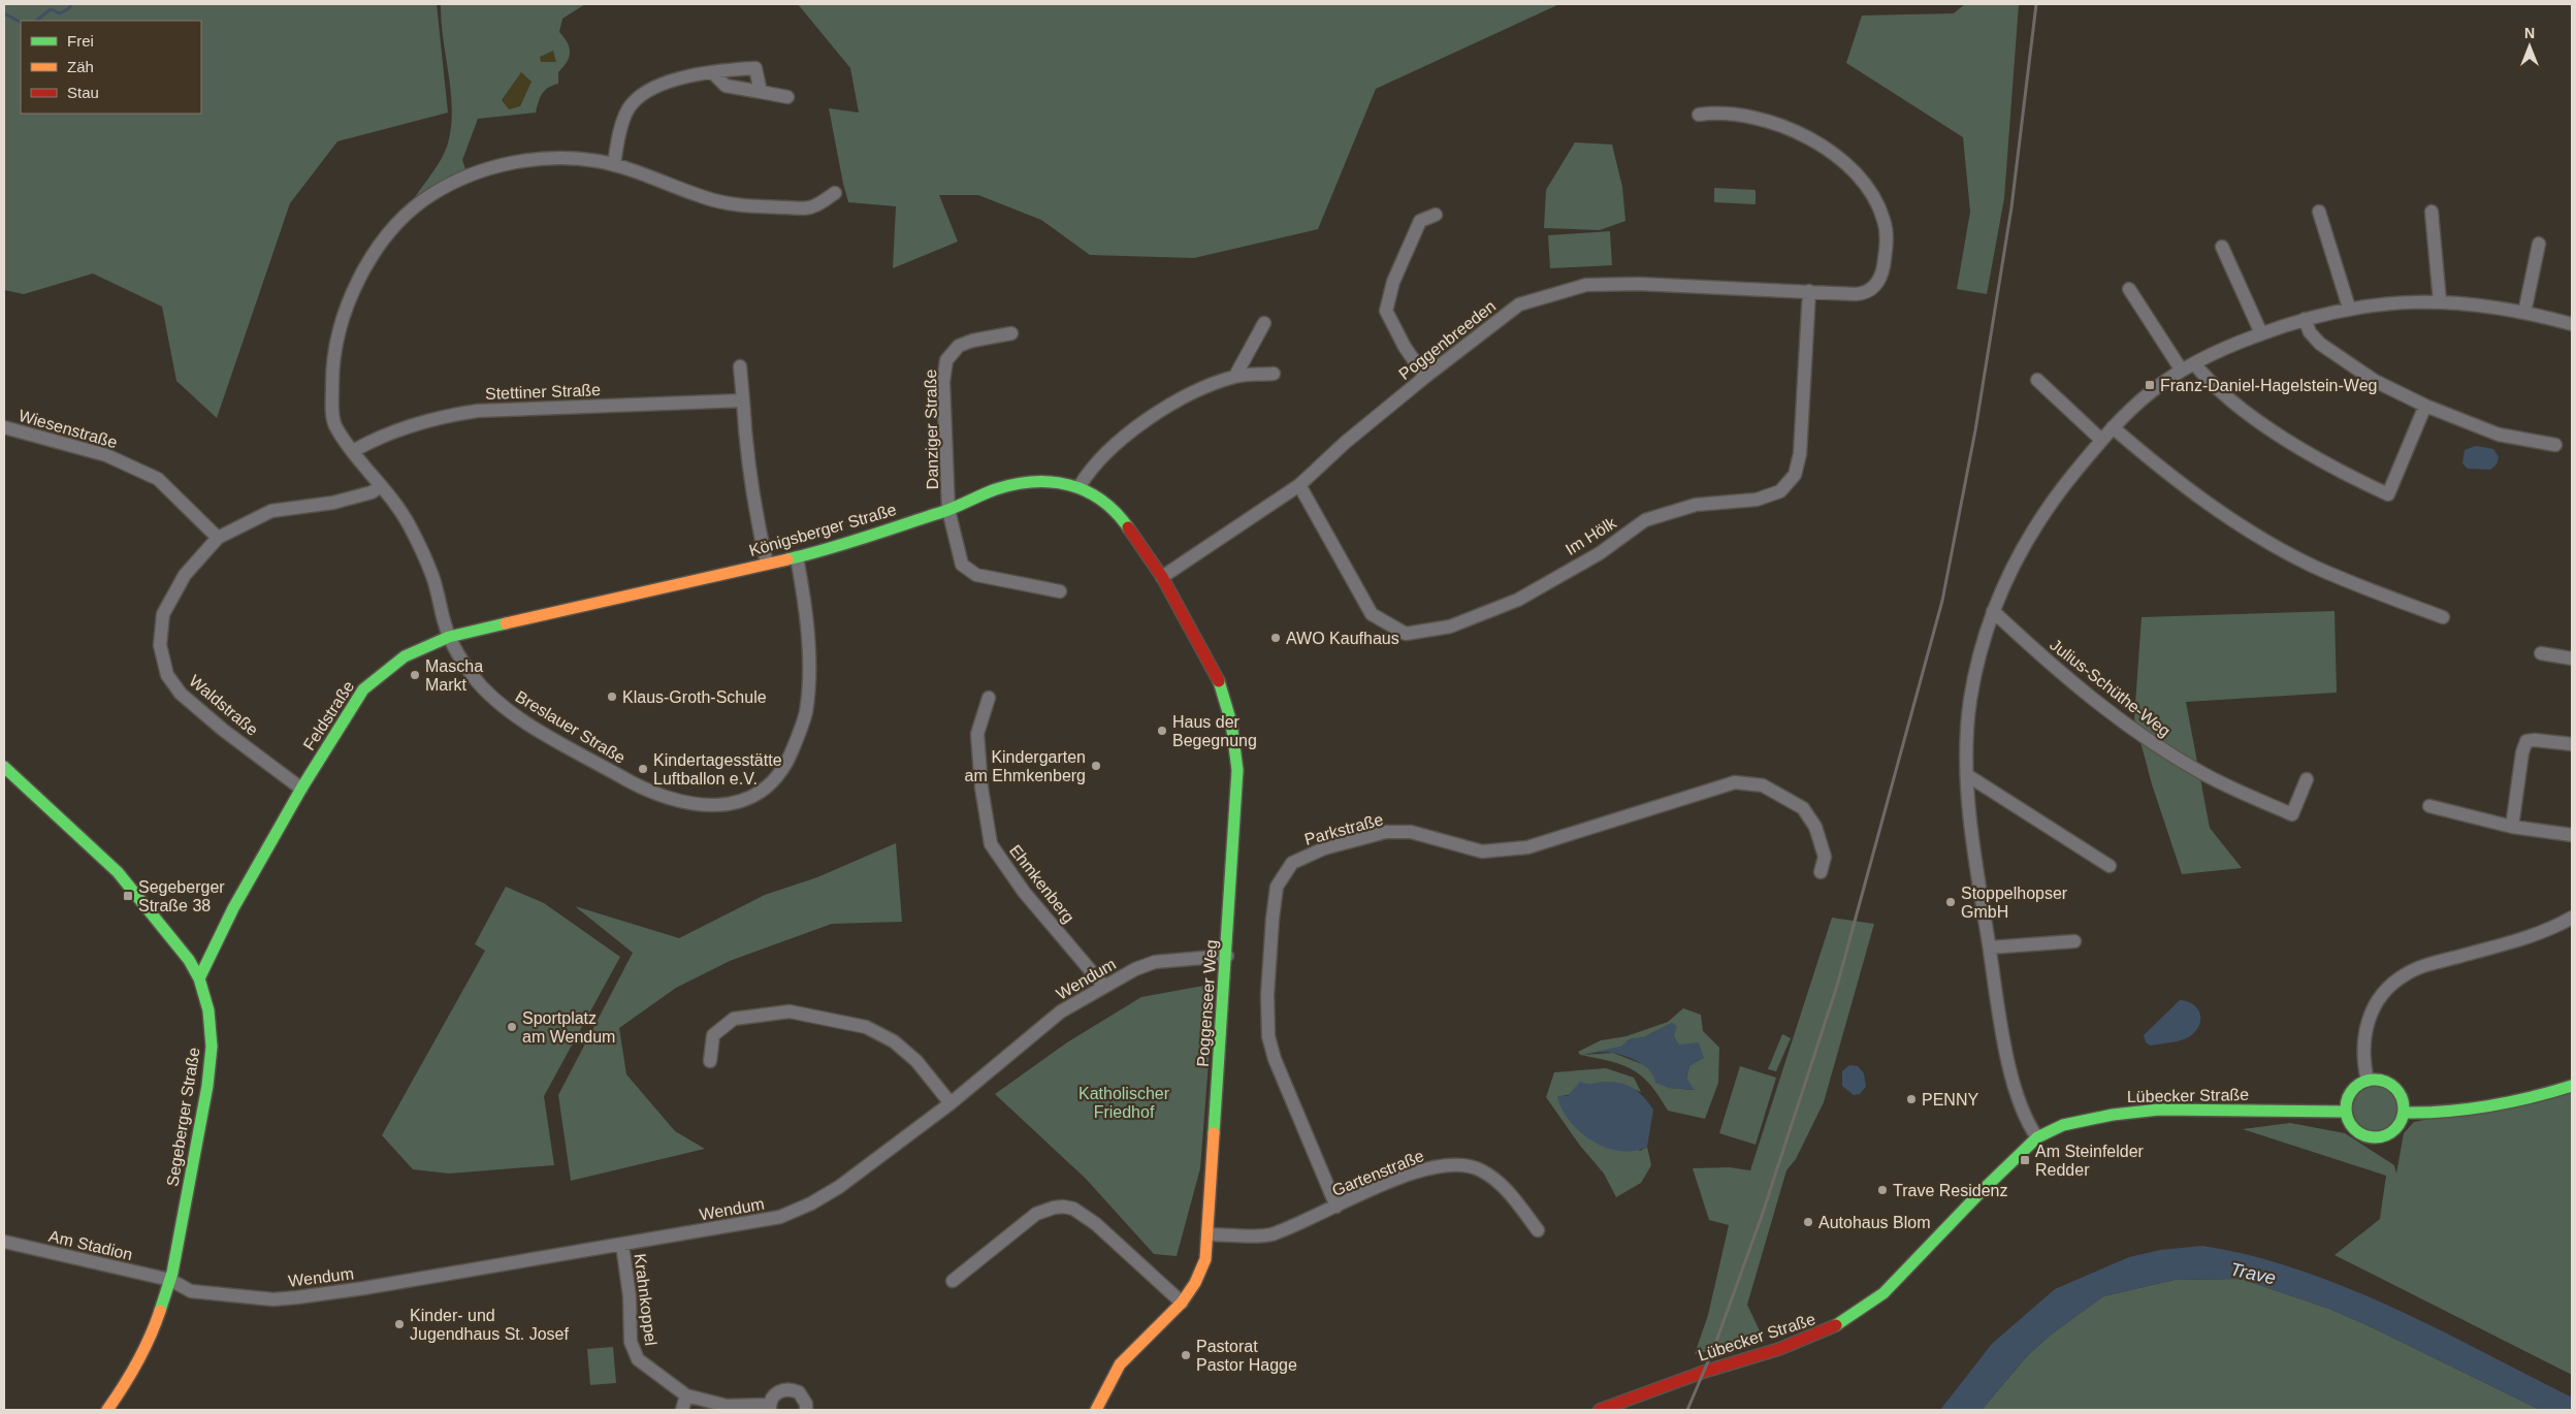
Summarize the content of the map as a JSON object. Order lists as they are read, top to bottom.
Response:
{
  "streets": {
    "street": [
      "Poggenbreeden",
      "Stettiner Straße",
      "Wiesenstraße",
      "Danziger Straße",
      "Königsberger Straße",
      "Im Hölk",
      "Julius-Schüthe-Weg",
      "Waldstraße",
      "Feldstraße",
      "Breslauer Straße",
      "Parkstraße",
      "Ehmkenberg",
      "Wendum",
      "Poggenseer Weg",
      "Lübecker Straße",
      "Segeberger Straße",
      "Gartenstraße",
      "Am Stadion",
      "Krahnkoppel"
    ]
  },
  "crossings": [
    ["Poggenbreeden", "Im Hölk"],
    ["Poggenbreeden", "Poggenseer Weg"],
    ["Wiesenstraße", "Waldstraße"],
    ["Danziger Straße", "Königsberger Straße"],
    ["Königsberger Straße", "Feldstraße"],
    ["Königsberger Straße", "Breslauer Straße"],
    ["Waldstraße", "Feldstraße"],
    ["Feldstraße", "Breslauer Straße"],
    ["Feldstraße", "Segeberger Straße"],
    ["Parkstraße", "Gartenstraße"],
    ["Ehmkenberg", "Wendum"],
    ["Wendum", "Poggenseer Weg"],
    ["Wendum", "Segeberger Straße"],
    ["Wendum", "Am Stadion"],
    ["Wendum", "Krahnkoppel"],
    ["Poggenseer Weg", "Gartenstraße"],
    ["Segeberger Straße", "Am Stadion"]
  ],
  "water": ["Trave"],
  "parks": ["Katholischer Friedhof"],
  "places": {
    "transit": ["Franz-Daniel-Hagelstein-Weg", "Segeberger Straße 38", "Am Steinfelder Redder"],
    "other": [
      "AWO Kaufhaus",
      "Mascha Markt",
      "Klaus-Groth-Schule",
      "Haus der Begegnung",
      "Kindergarten am Ehmkenberg",
      "Kindertagesstätte Luftballon e.V.",
      "Stoppelhopser GmbH",
      "Sportplatz am Wendum",
      "PENNY",
      "Trave Residenz",
      "Autohaus Blom",
      "Kinder- und Jugendhaus St. Josef",
      "Pastorat Pastor Hagge"
    ]
  },
  "legend": ["Frei", "Zäh", "Stau"],
  "north": "top"
}
